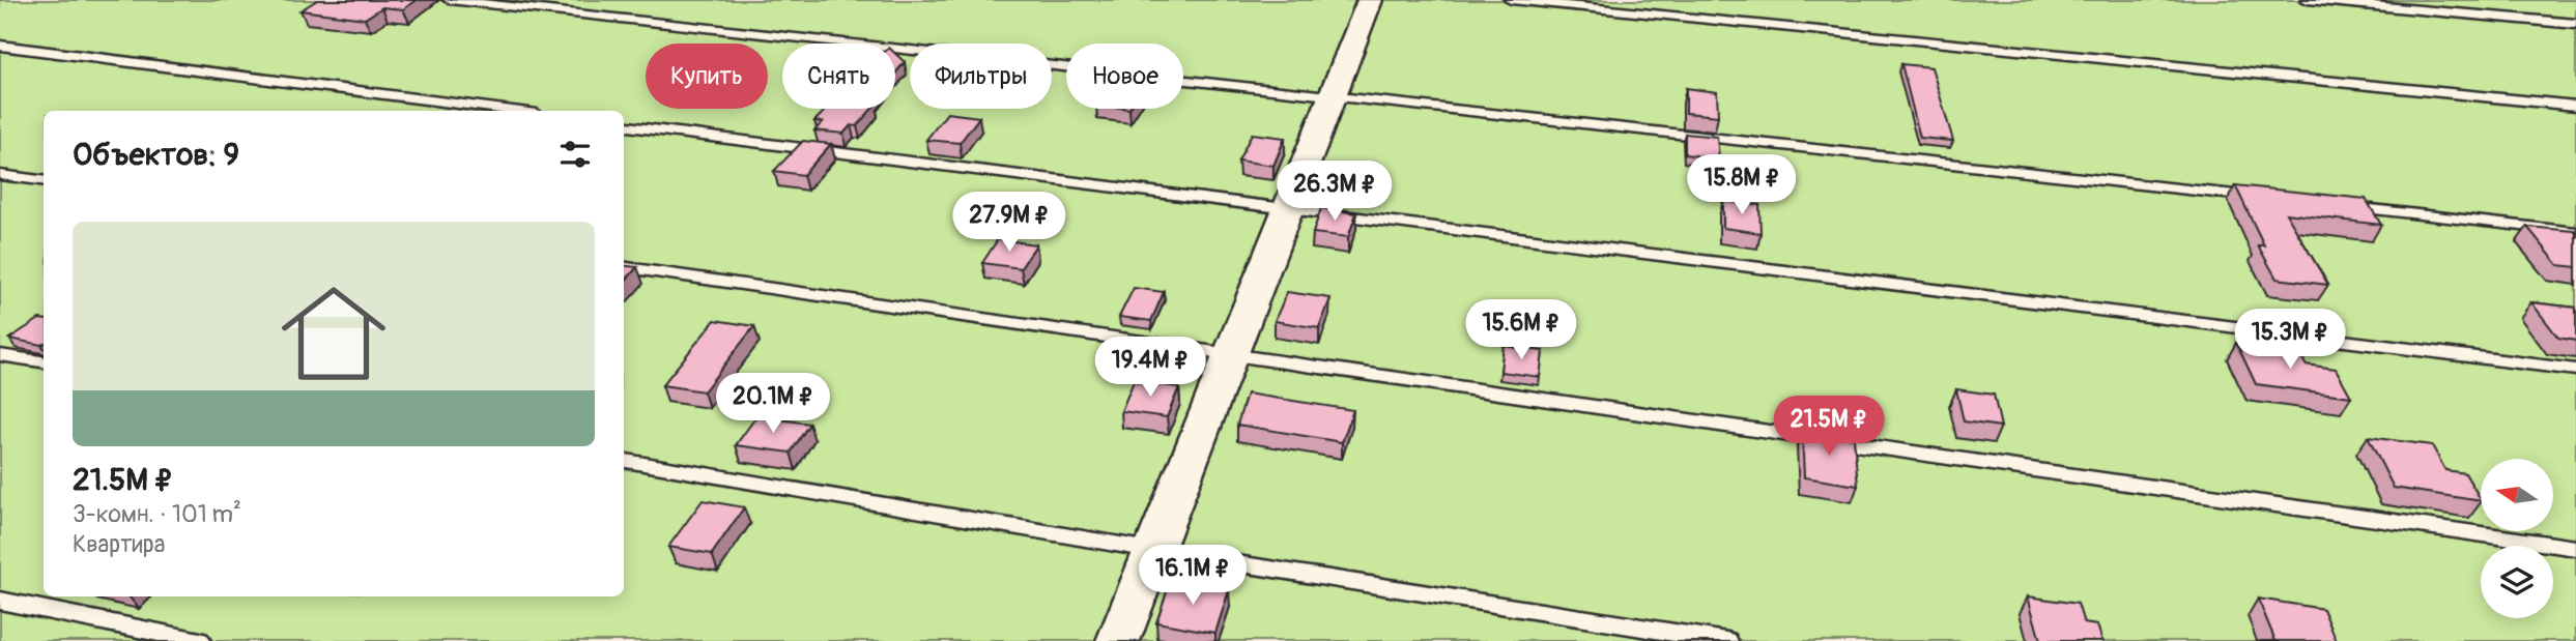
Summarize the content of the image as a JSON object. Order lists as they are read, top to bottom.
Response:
{
  "north": "left",
  "page": {
    "chip": [
      "Купить",
      "Снять",
      "Фильтры",
      "Новое"
    ],
    "heading": "Объектов: 9",
    "price": [
      "15.8M ₽",
      "26.3M ₽",
      "27.9M ₽",
      "15.6M ₽",
      "15.3M ₽",
      "19.4M ₽",
      "20.1M ₽",
      "21.5M ₽",
      "16.1M ₽"
    ],
    "list": [
      {
        "name": "21.5M ₽",
        "note": "3-комн. · 101 m² · Квартира"
      }
    ]
  }
}
